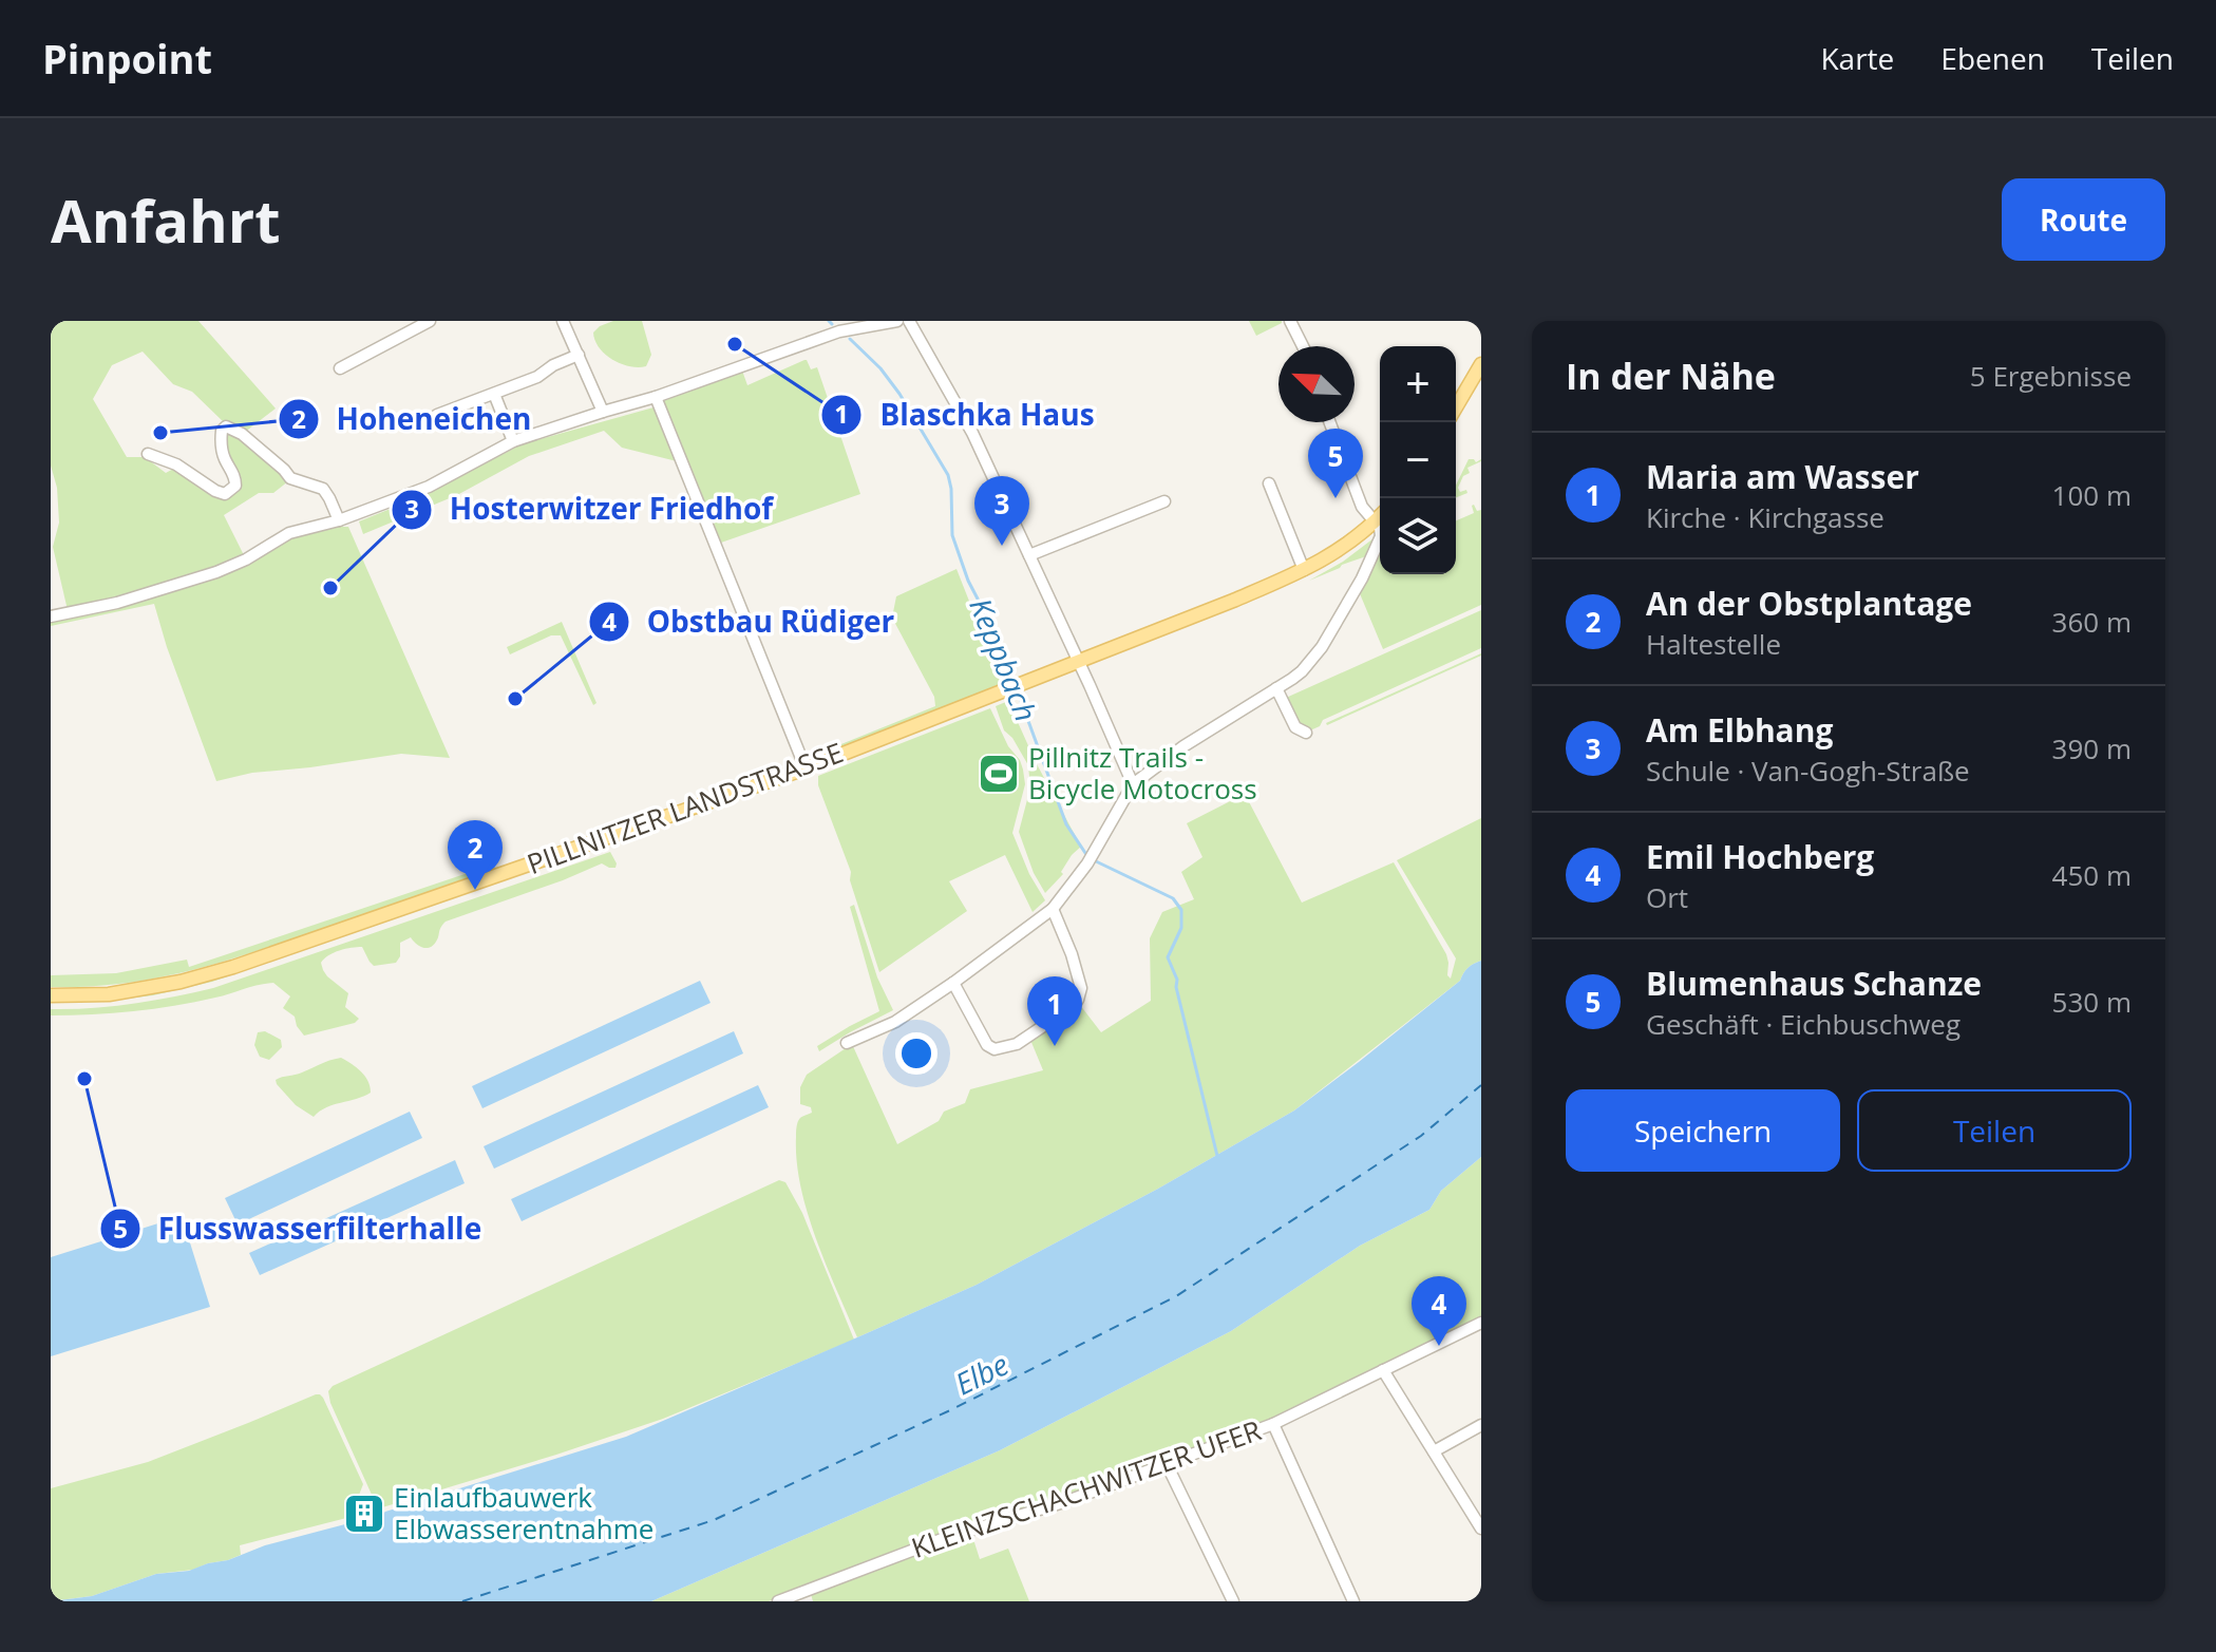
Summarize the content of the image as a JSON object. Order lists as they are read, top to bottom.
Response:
{
  "streets": {
    "main road": ["PILLNITZER LANDSTRASSE"],
    "street": ["KLEINZSCHACHWITZER UFER"]
  },
  "water": ["Keppbach", "Elbe"],
  "places": {
    "other": [
      "Blaschka Haus",
      "Hoheneichen",
      "Hosterwitzer Friedhof",
      "Obstbau Rüdiger",
      "Flusswasserfilterhalle"
    ],
    "sports": ["Pillnitz Trails - Bicycle Motocross"],
    "building": ["Einlaufbauwerk Elbwasserentnahme"]
  },
  "north": "top left",
  "page": {
    "header": "Pinpoint",
    "nav": ["Karte", "Ebenen", "Teilen"],
    "buttons": [
      "Route",
      ["Speichern", "Teilen"]
    ],
    "title": "Anfahrt",
    "heading": ["In der Nähe", "5 Ergebnisse"],
    "map_buttons": ["+", "−"],
    "pins": [
      "5",
      "3",
      "2",
      "1",
      "4"
    ],
    "list": [
      {
        "mark": "1",
        "name": "Maria am Wasser",
        "note": "Kirche · Kirchgasse",
        "value": "100 m"
      },
      {
        "mark": "2",
        "name": "An der Obstplantage",
        "note": "Haltestelle",
        "value": "360 m"
      },
      {
        "mark": "3",
        "name": "Am Elbhang",
        "note": "Schule · Van-Gogh-Straße",
        "value": "390 m"
      },
      {
        "mark": "4",
        "name": "Emil Hochberg",
        "note": "Ort",
        "value": "450 m"
      },
      {
        "mark": "5",
        "name": "Blumenhaus Schanze",
        "note": "Geschäft · Eichbuschweg",
        "value": "530 m"
      }
    ]
  }
}
